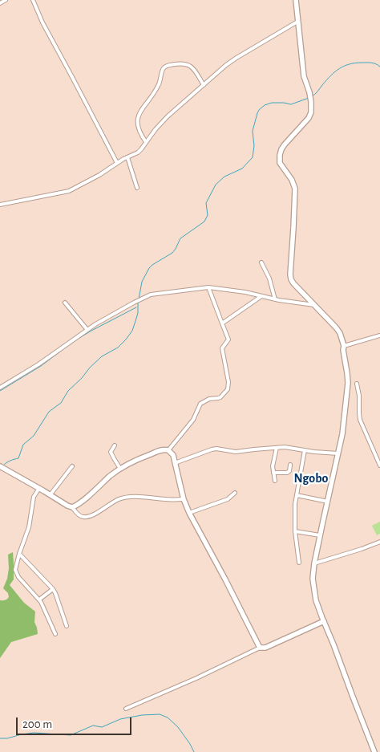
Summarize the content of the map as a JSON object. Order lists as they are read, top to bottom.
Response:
{
  "districts": ["Ngobo"],
  "scale_bar": "200 m"
}
